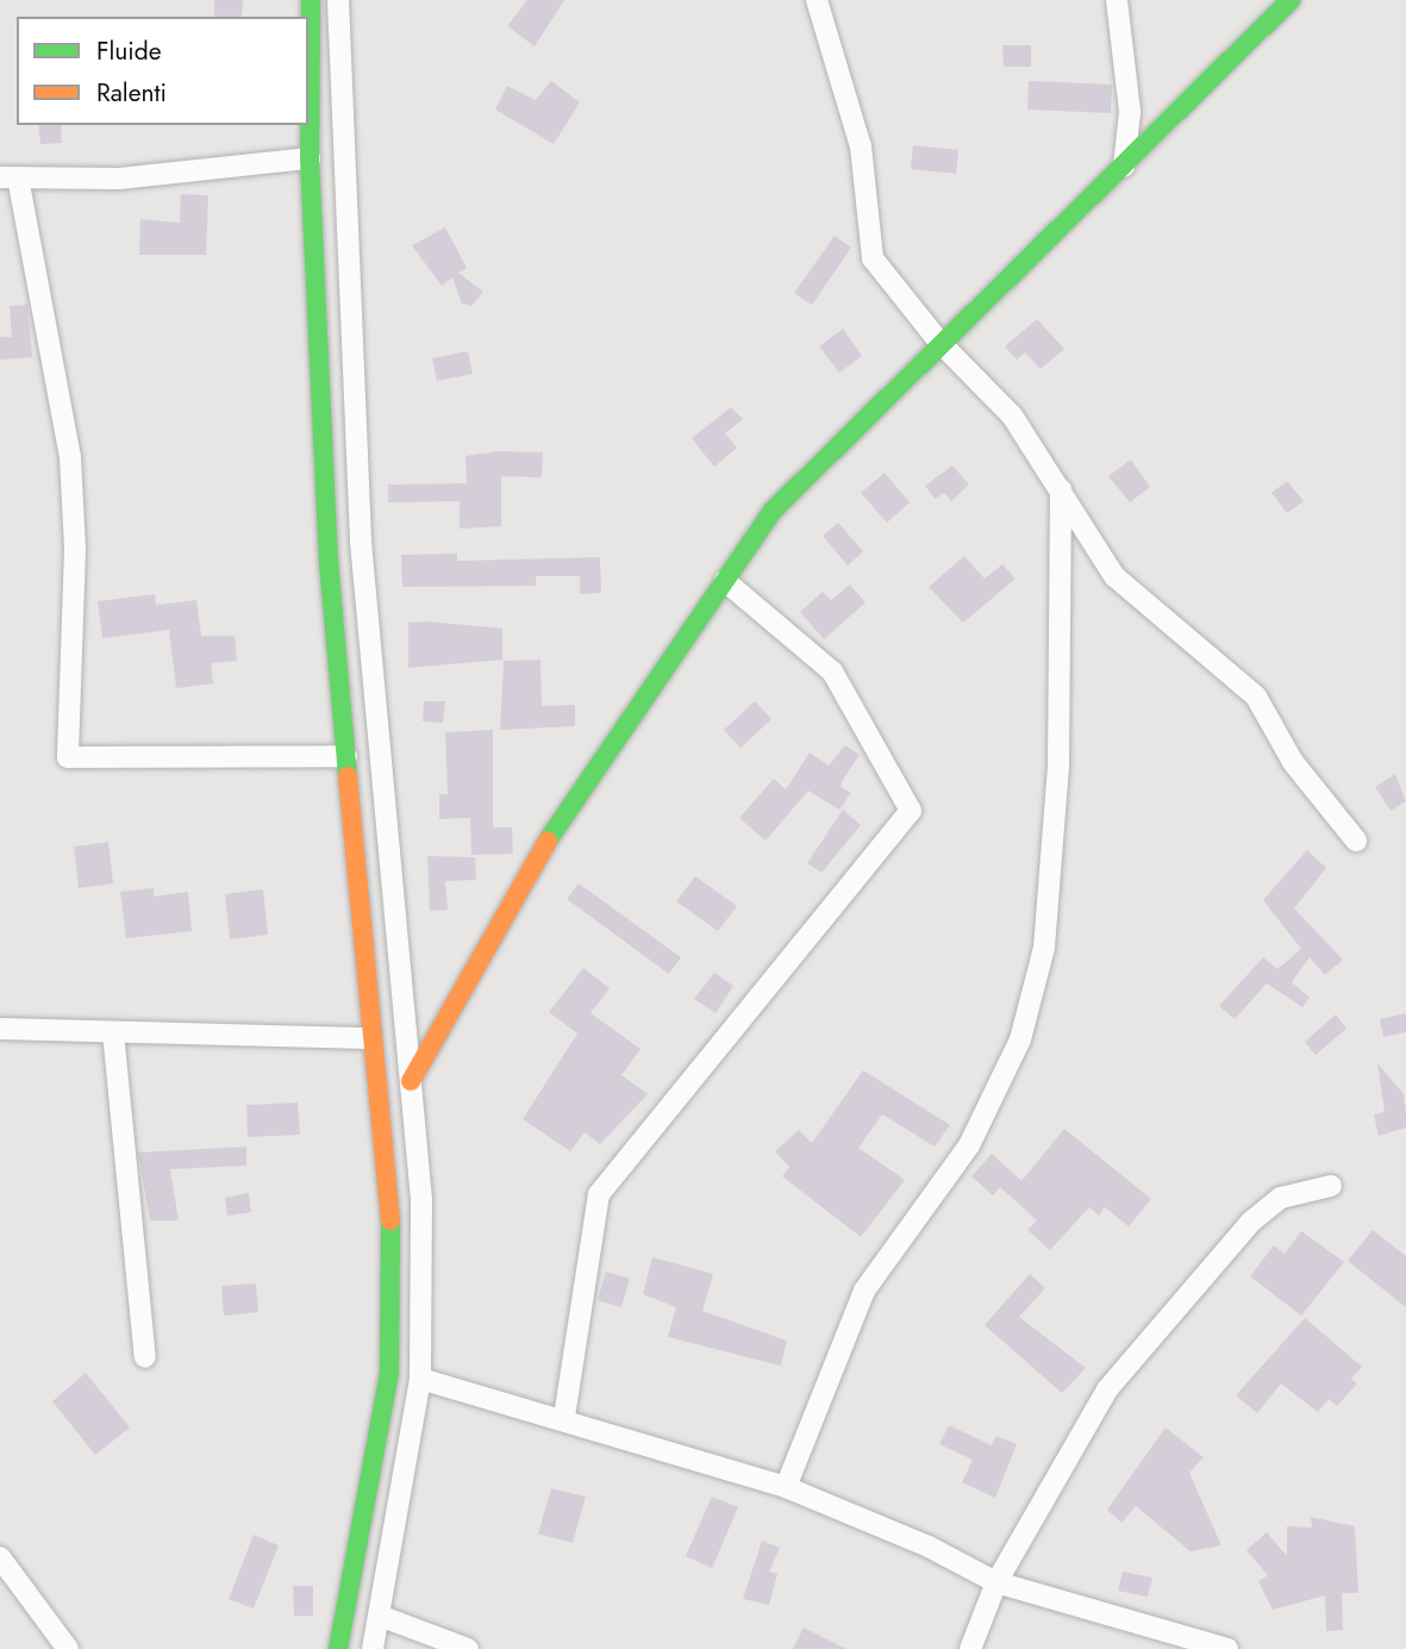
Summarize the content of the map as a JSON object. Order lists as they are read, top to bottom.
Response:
{
  "legend": ["Fluide", "Ralenti"]
}
